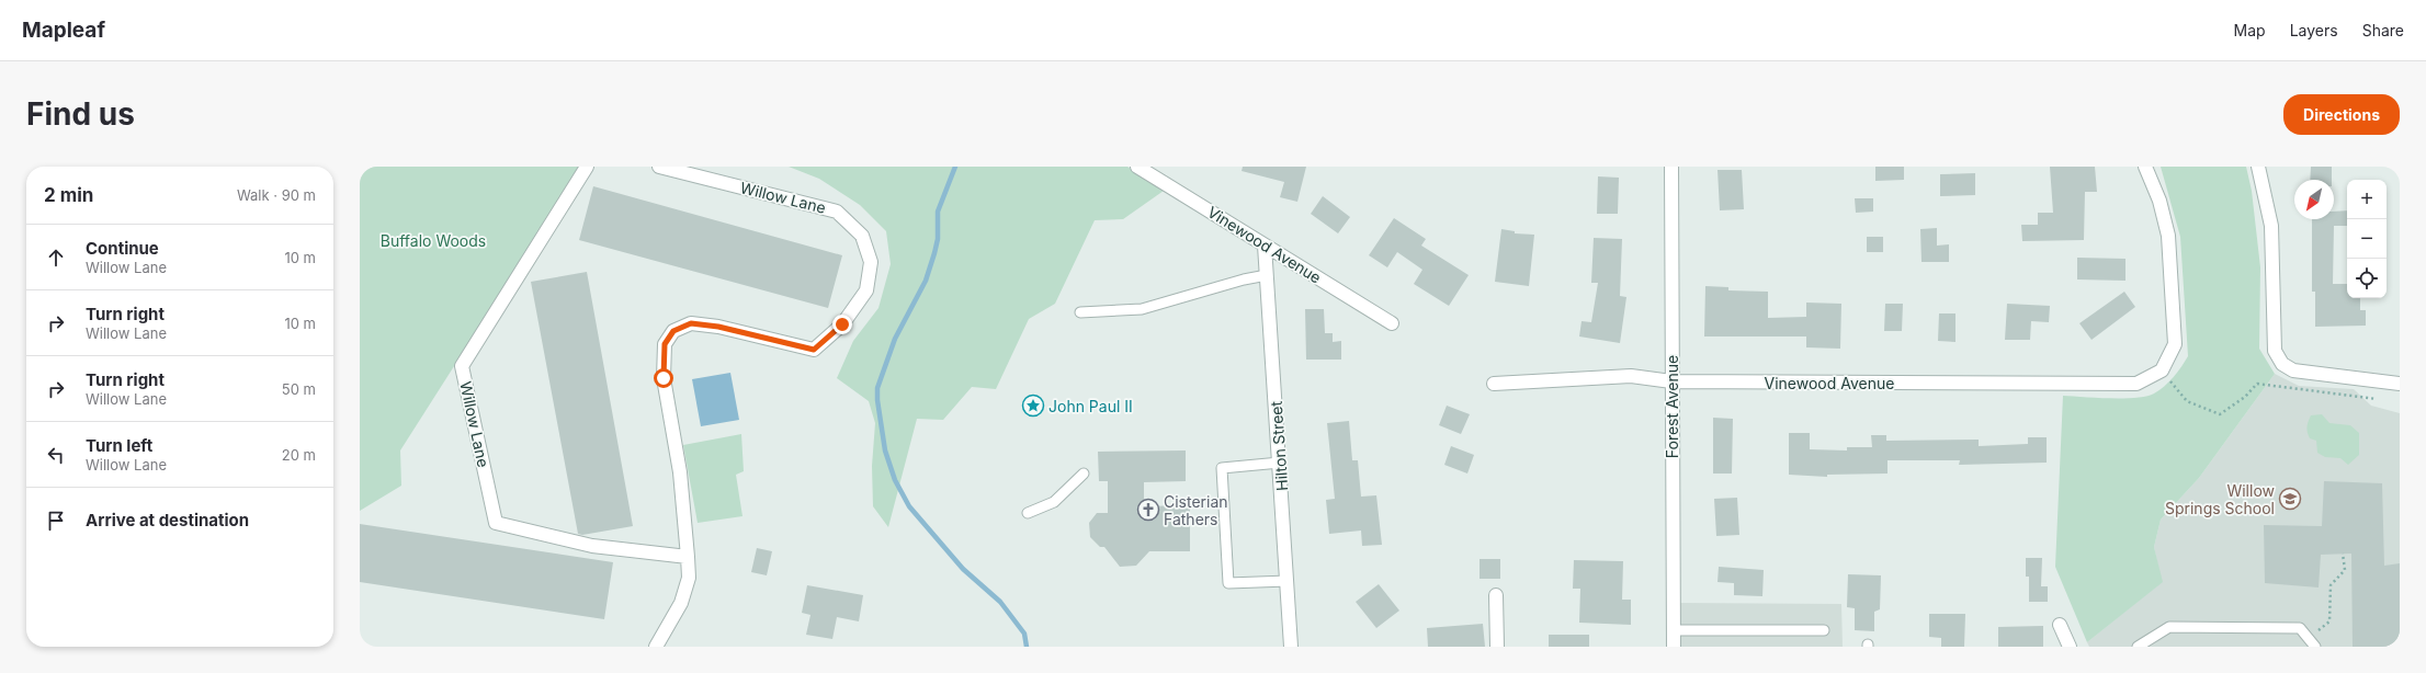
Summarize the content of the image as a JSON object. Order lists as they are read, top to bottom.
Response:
{
  "streets": {
    "street": [
      "Willow Lane",
      "Vinewood Avenue",
      "Forest Avenue",
      "Hilton Street"
    ]
  },
  "crossings": [
    ["Vinewood Avenue", "Forest Avenue"],
    ["Vinewood Avenue", "Hilton Street"]
  ],
  "parks": ["Buffalo Woods"],
  "places": {
    "place": ["John Paul II"],
    "school or university": ["Willow Springs School"],
    "church": ["Cisterian Fathers"]
  },
  "north": "bottom left",
  "page": {
    "header": "Mapleaf",
    "nav": ["Map", "Layers", "Share"],
    "buttons": "Directions",
    "title": "Find us",
    "heading": ["2 min", "Walk · 90 m"],
    "map_buttons": ["+", "−"],
    "list": [
      ["Continue", "Willow Lane", "10 m"],
      ["Turn right", "Willow Lane", "10 m"],
      ["Turn right", "Willow Lane", "50 m"],
      ["Turn left", "Willow Lane", "20 m"],
      "Arrive at destination"
    ]
  }
}
